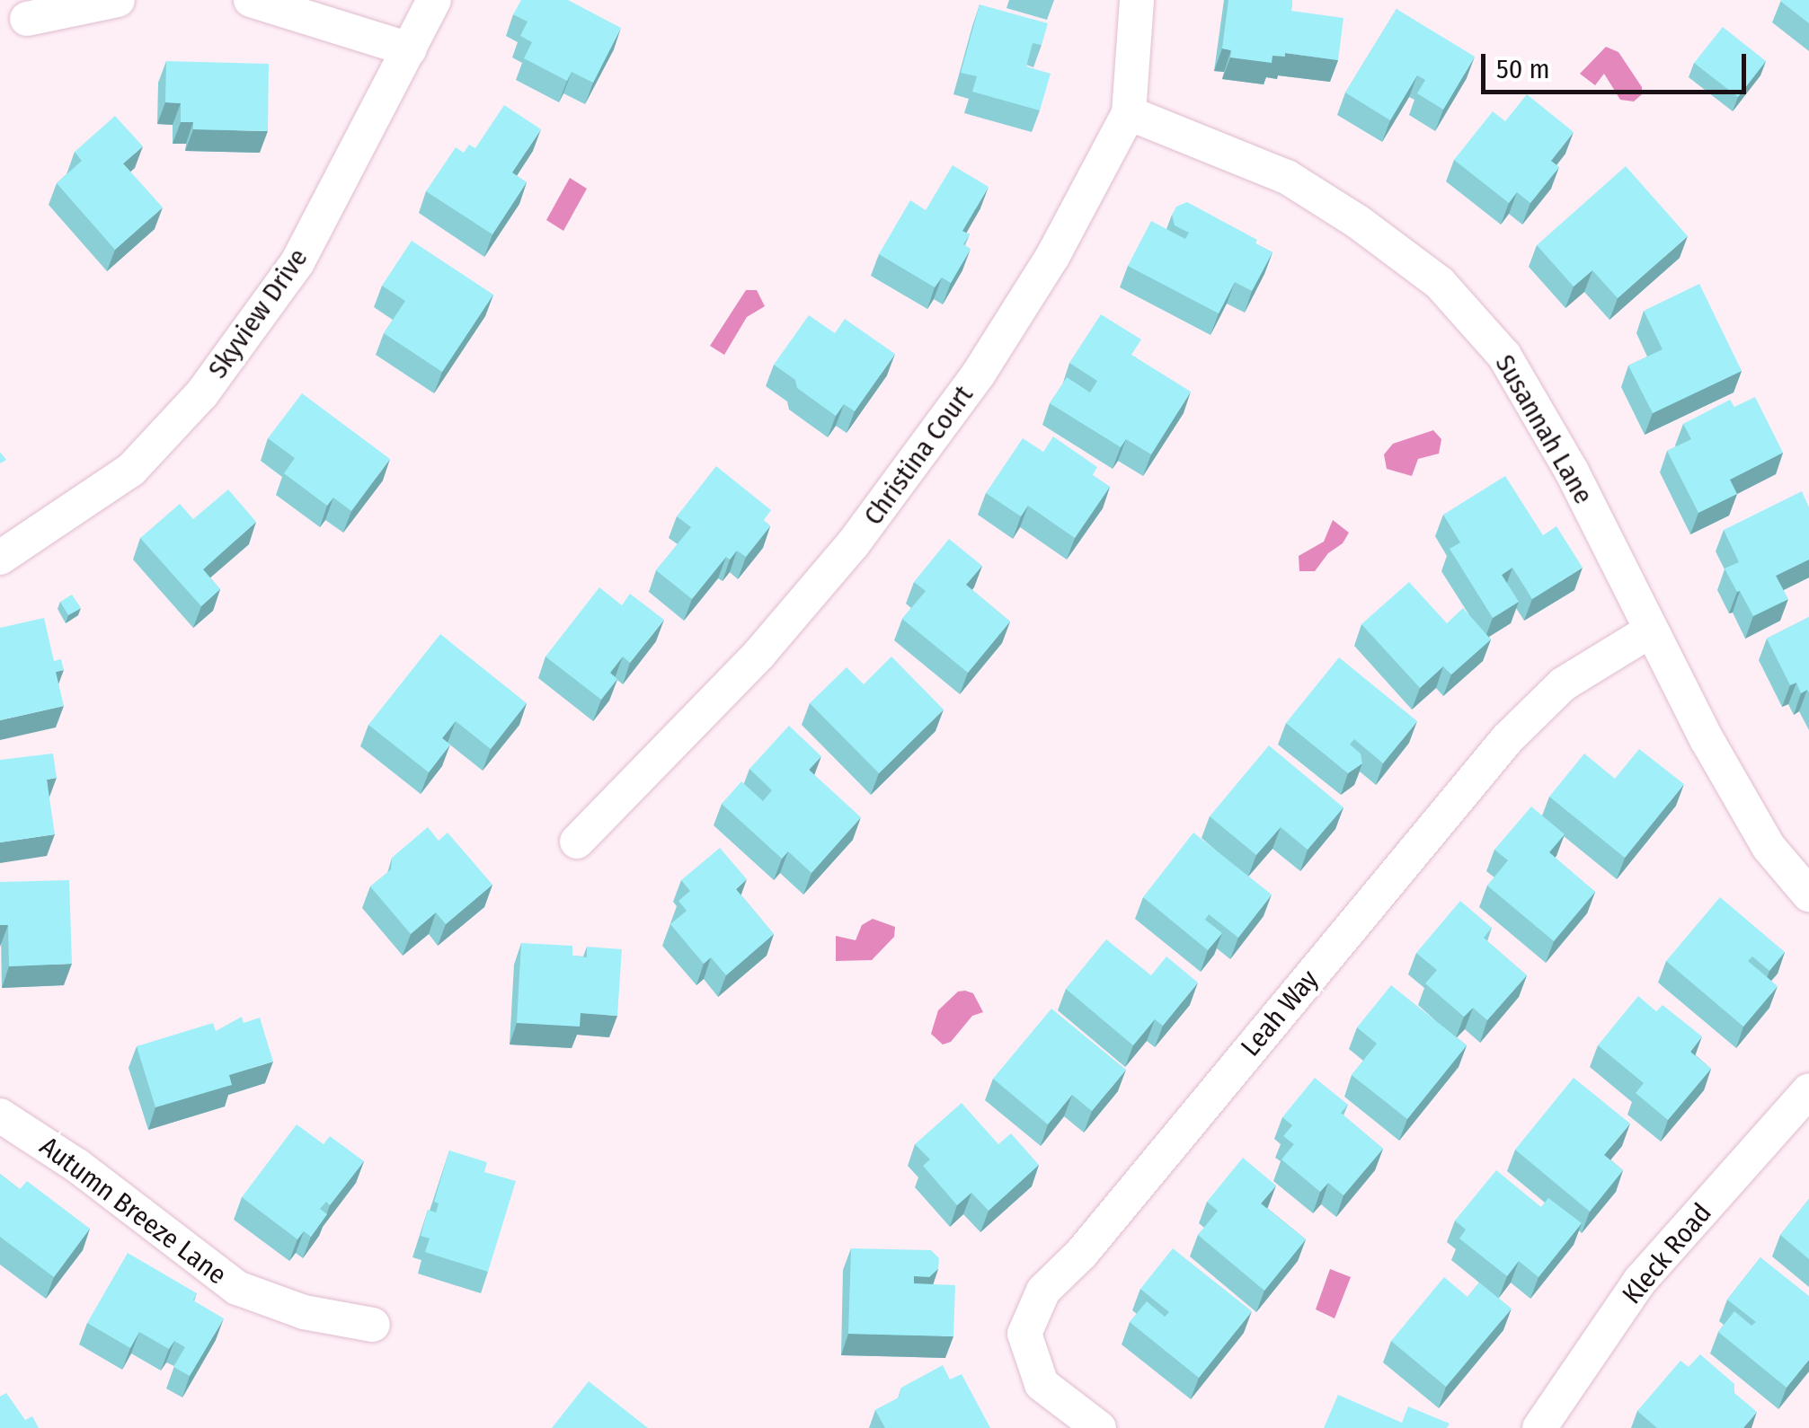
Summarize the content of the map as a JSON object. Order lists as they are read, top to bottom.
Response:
{
  "streets": {
    "street": [
      "Skyview Drive",
      "Susannah Lane",
      "Christina Court",
      "Leah Way",
      "Autumn Breeze Lane",
      "Kleck Road"
    ]
  },
  "crossings": [
    ["Susannah Lane", "Christina Court"],
    ["Susannah Lane", "Leah Way"]
  ],
  "scale_bar": "50 m"
}
